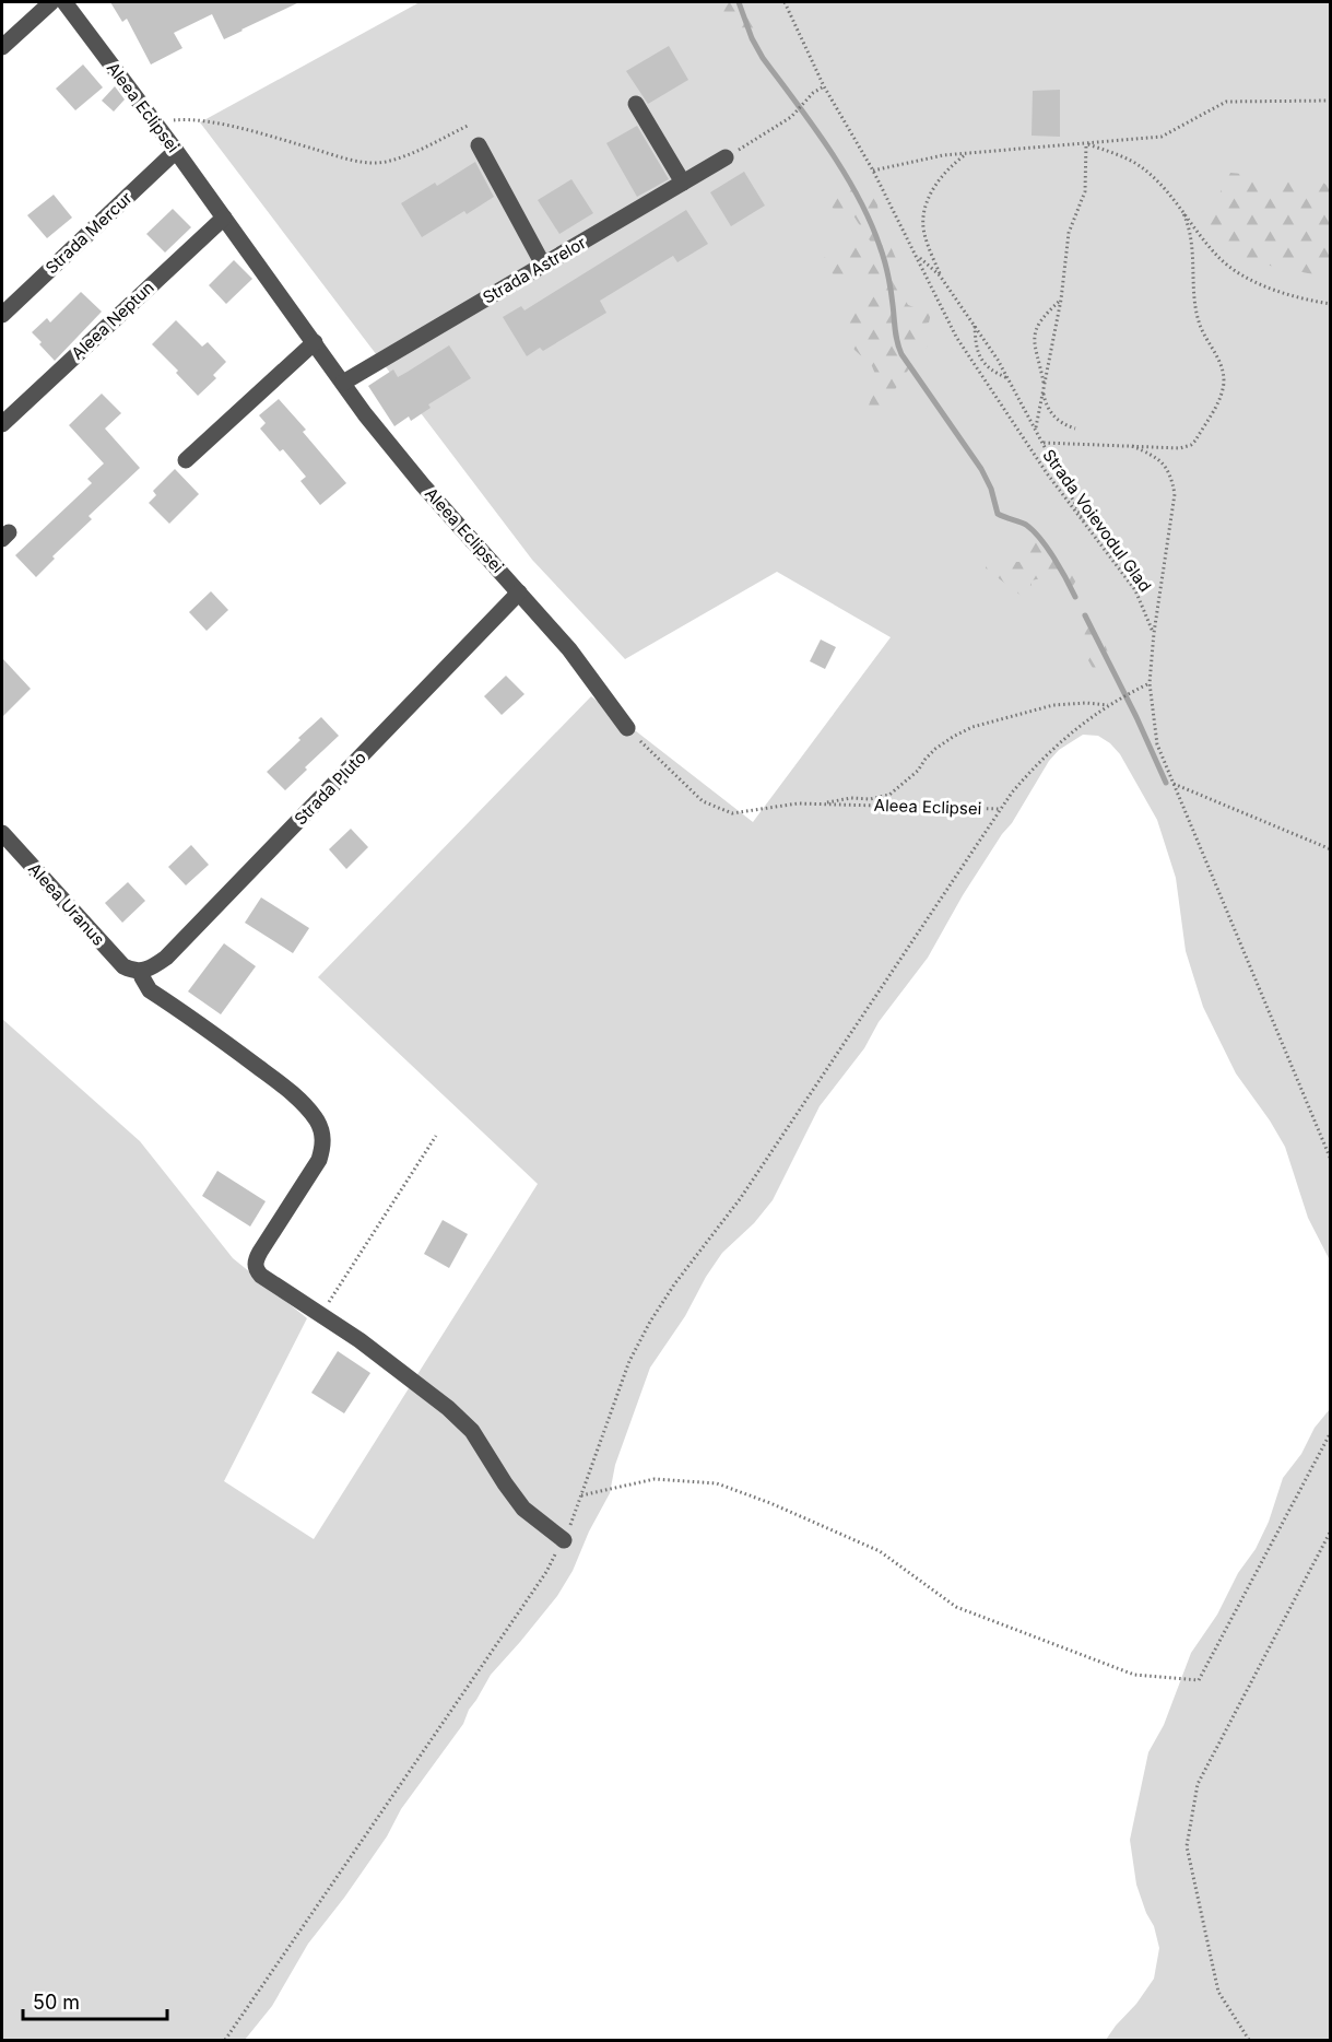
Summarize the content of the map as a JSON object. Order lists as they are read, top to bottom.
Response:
{
  "streets": {
    "street": [
      "Aleea Eclipsei",
      "Strada Mercur",
      "Strada Astrelor",
      "Aleea Neptun",
      "Strada Pluto",
      "Aleea Uranus"
    ],
    "path": ["Strada Voievodul Glad"]
  },
  "crossings": [
    ["Aleea Eclipsei", "Strada Mercur"],
    ["Aleea Eclipsei", "Strada Astrelor"],
    ["Aleea Eclipsei", "Aleea Neptun"],
    ["Aleea Eclipsei", "Strada Pluto"],
    ["Strada Pluto", "Aleea Uranus"]
  ],
  "scale_bar": "50 m"
}
